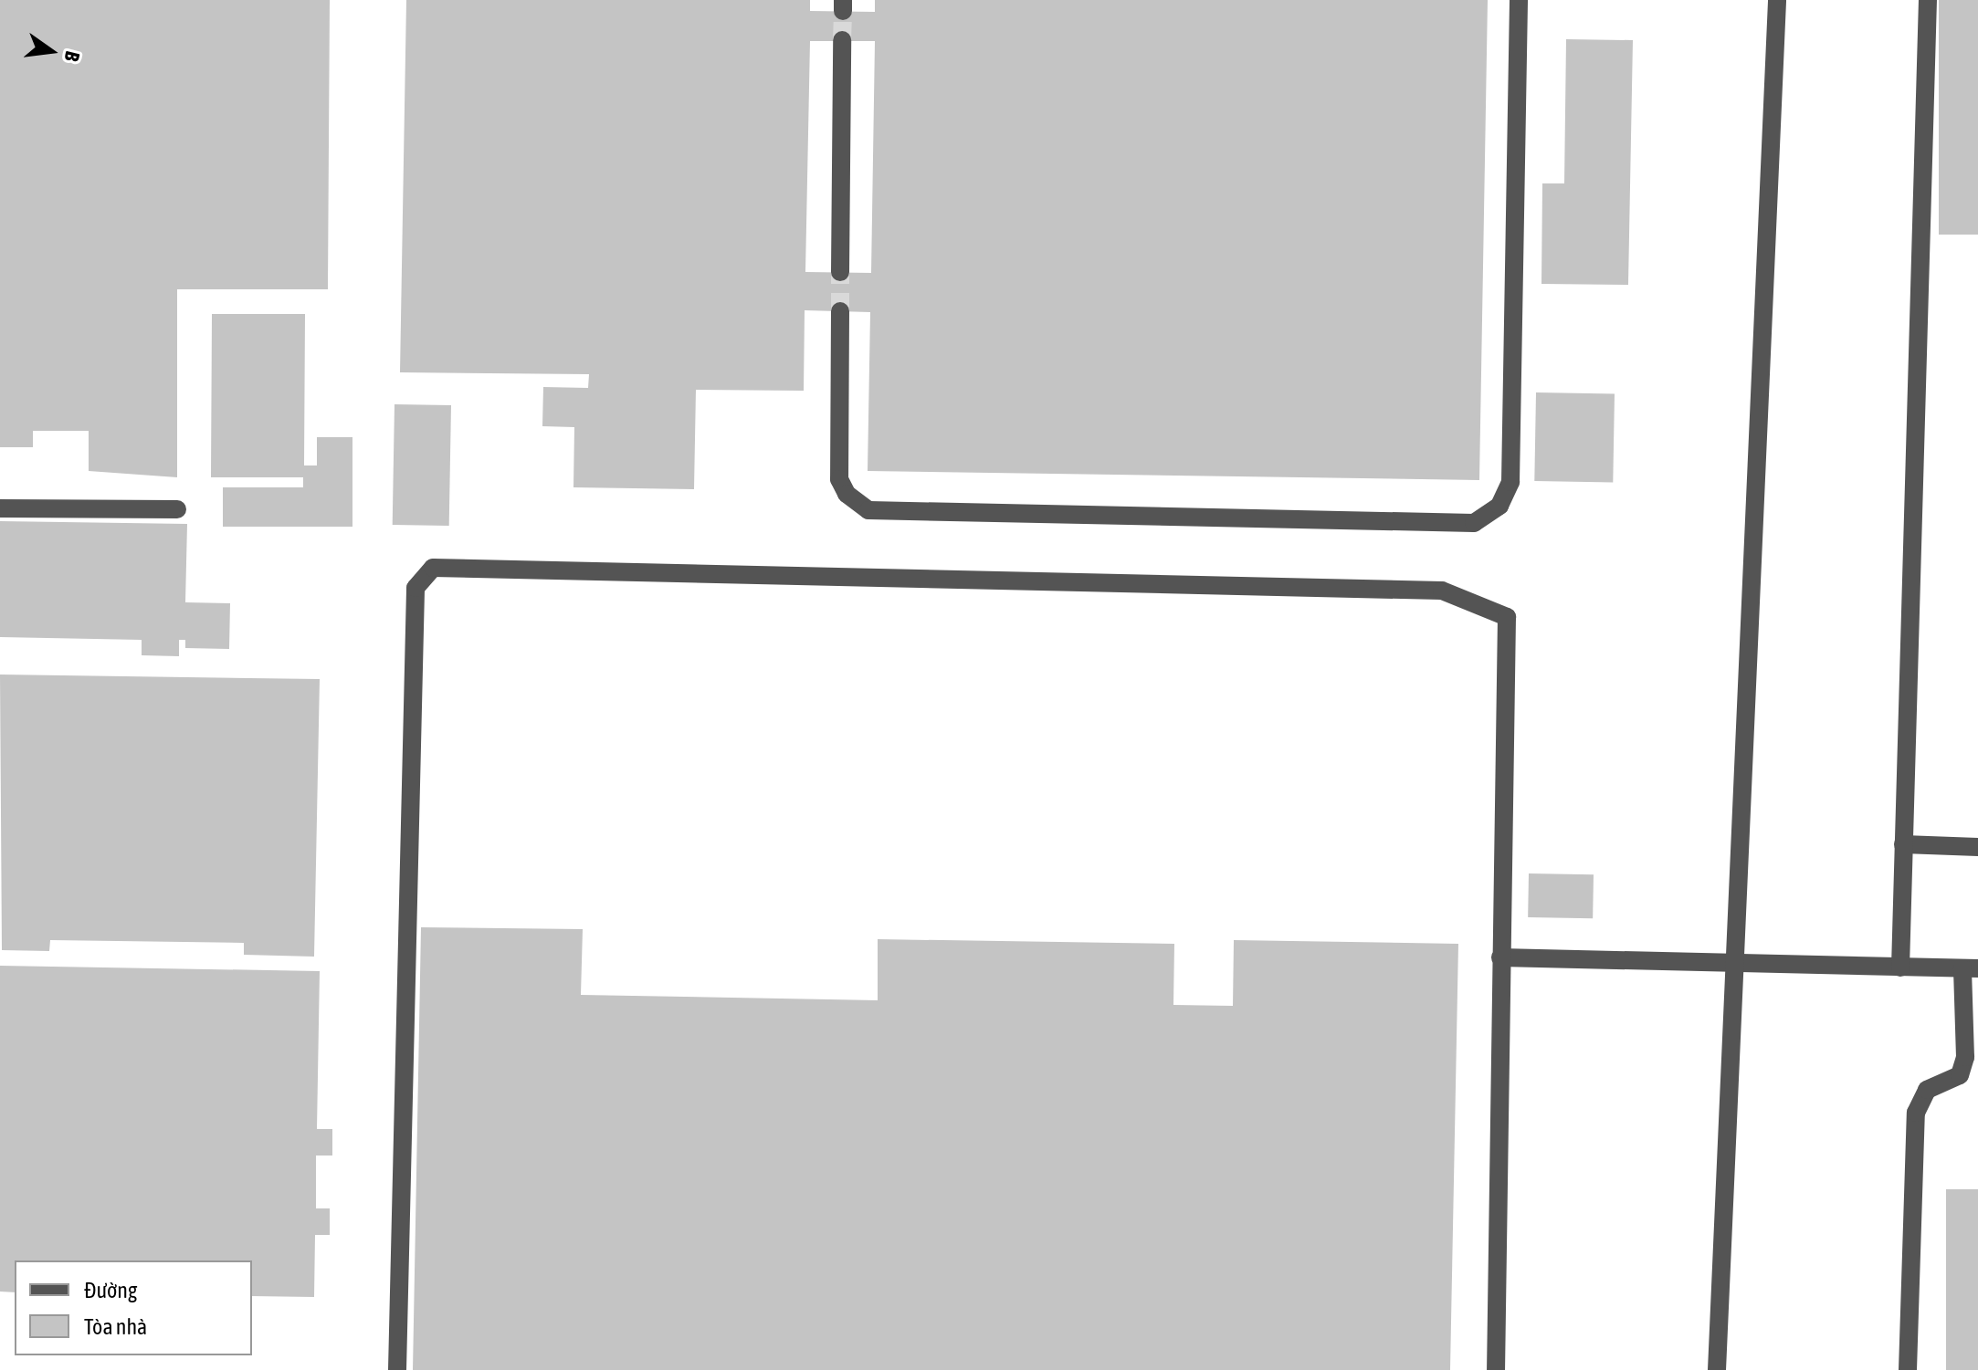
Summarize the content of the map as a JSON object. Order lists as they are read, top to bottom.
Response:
{
  "legend": ["Đường", "Tòa nhà"],
  "north": "right"
}
